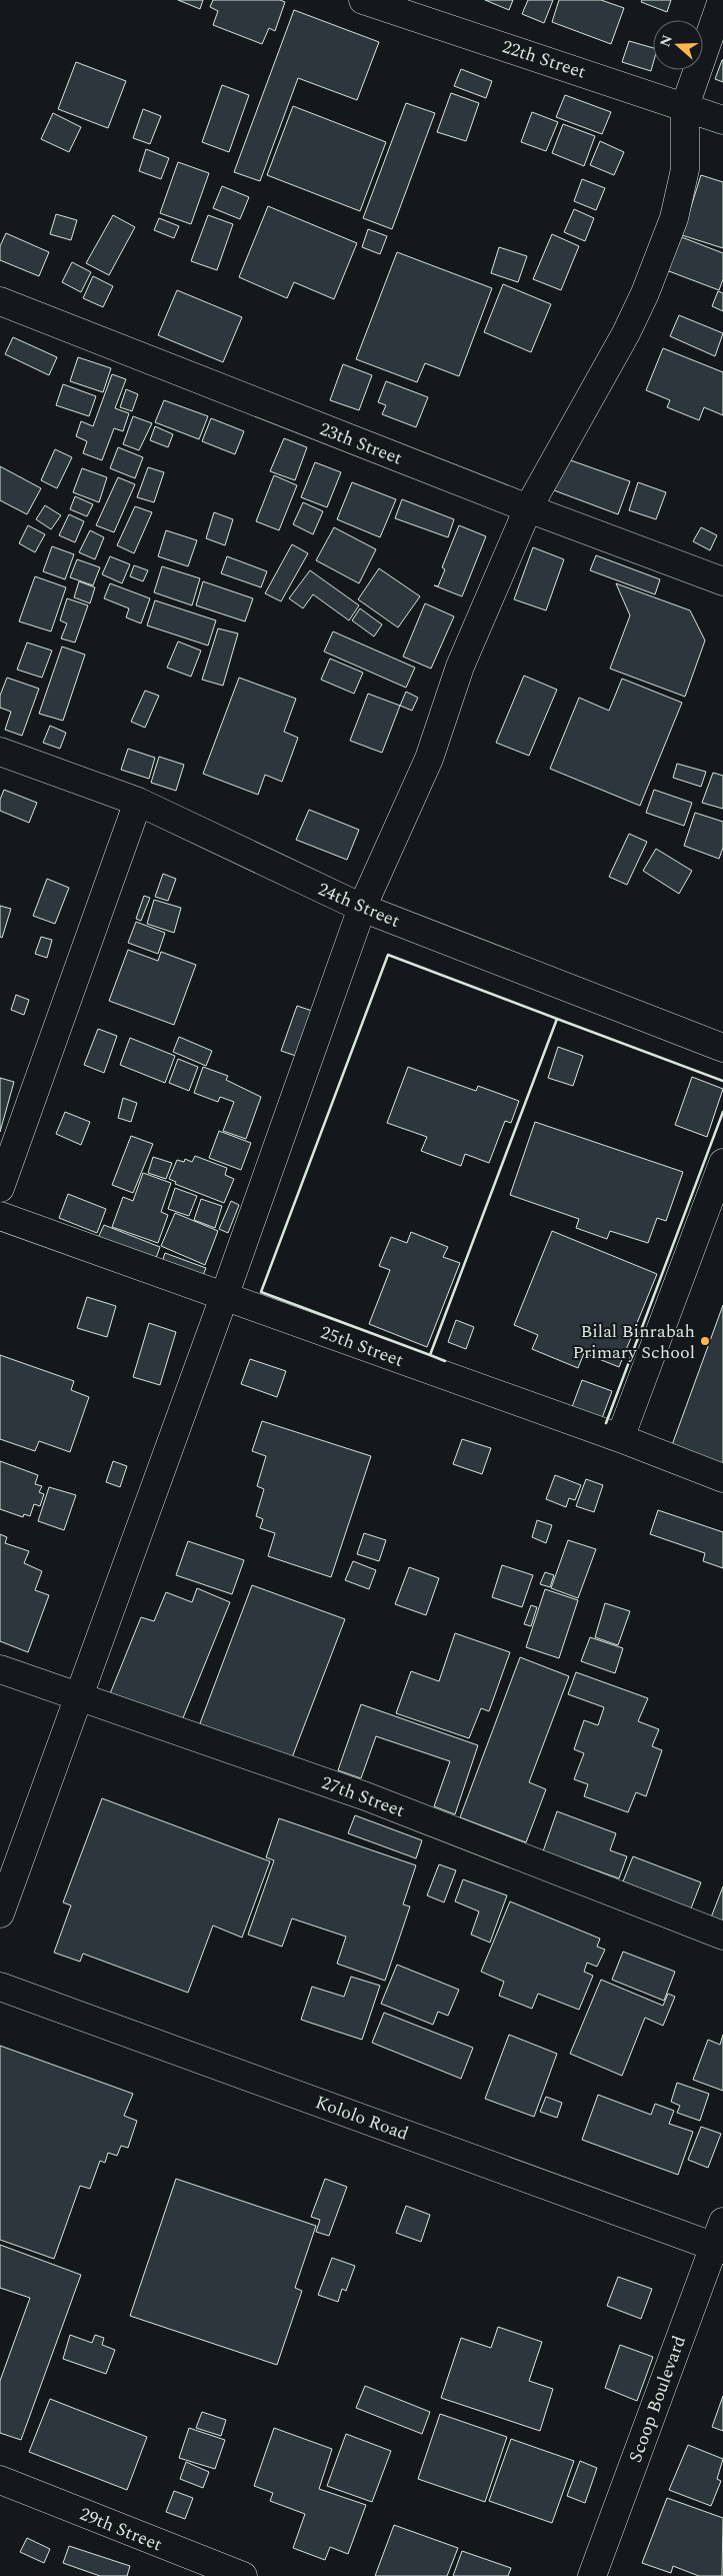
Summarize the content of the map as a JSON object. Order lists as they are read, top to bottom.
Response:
{
  "streets": {
    "street": [
      "22th Street",
      "23th Street",
      "24th Street",
      "25th Street",
      "27th Street",
      "Kololo Road",
      "Scoop Boulevard",
      "29th Street"
    ]
  },
  "crossings": [
    ["Kololo Road", "Scoop Boulevard"]
  ],
  "places": ["Bilal Binrabah Primary School"],
  "north": "left"
}
